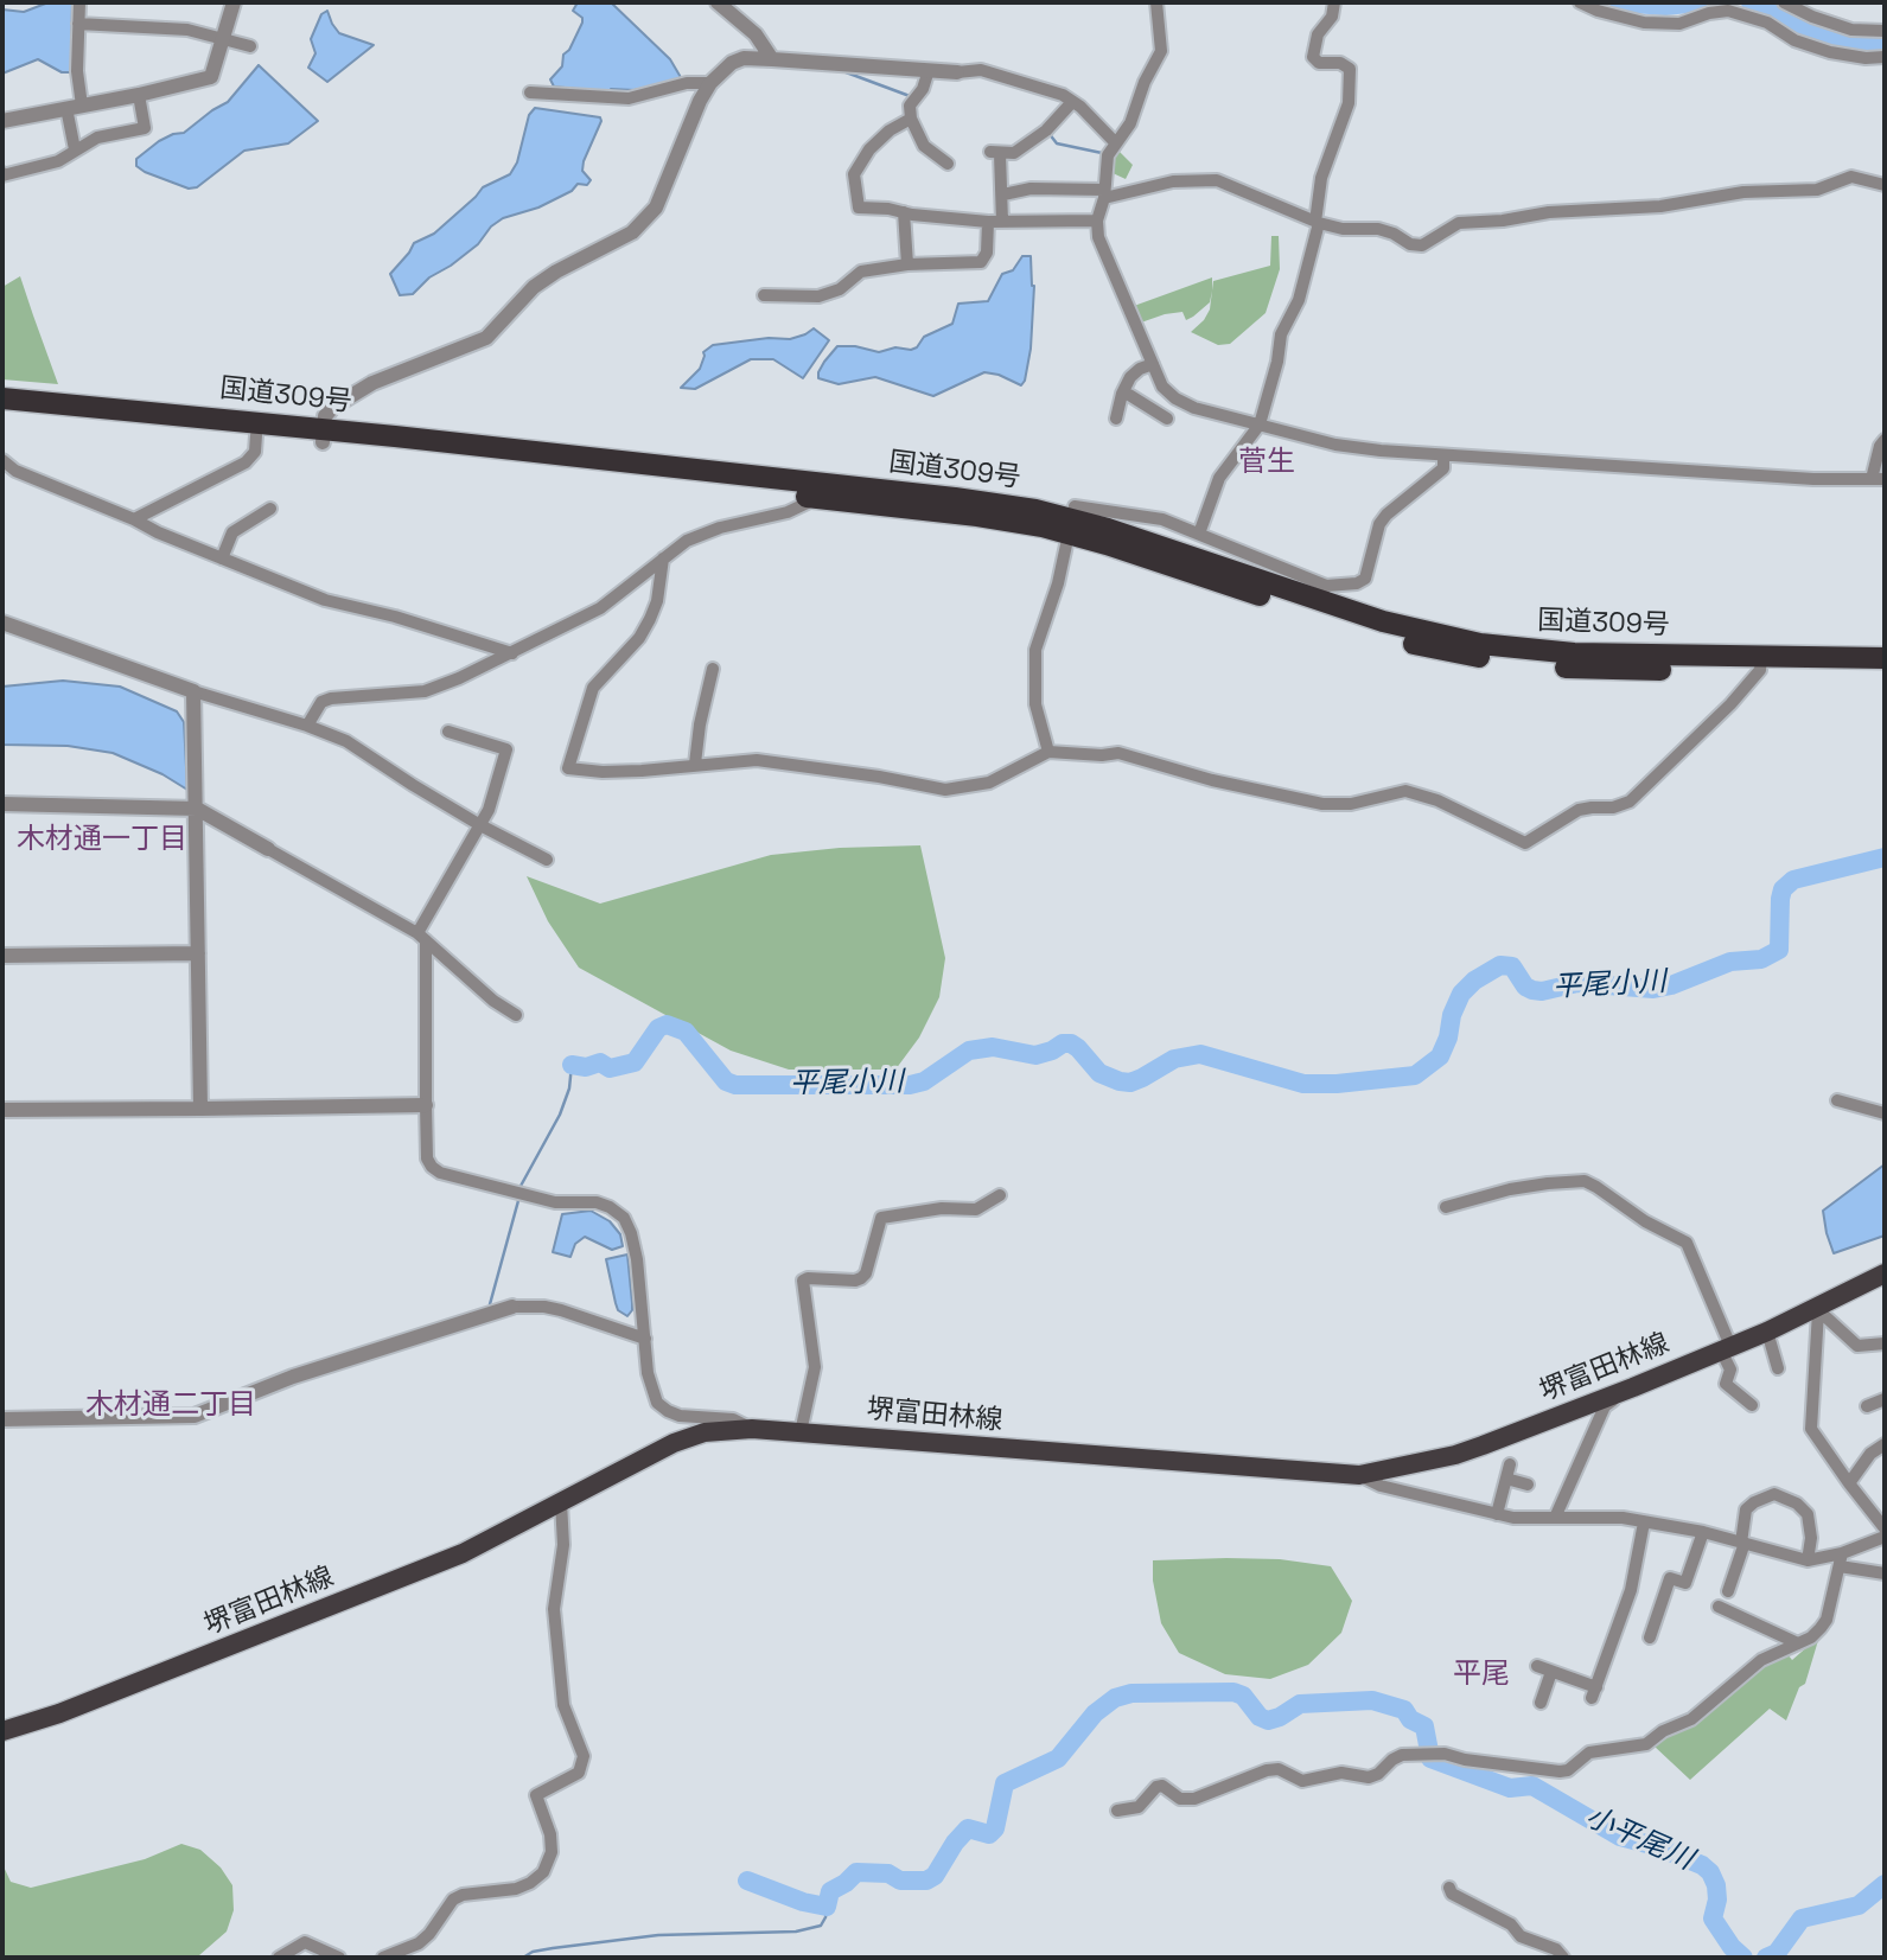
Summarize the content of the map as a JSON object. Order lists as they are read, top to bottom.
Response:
{
  "streets": {
    "highway": ["国道309号"],
    "main road": ["堺富田林線"]
  },
  "districts": [
    "菅生",
    "木材通一丁目",
    "木材通二丁目",
    "平尾"
  ],
  "water": ["平尾小川", "小平尾川"]
}
